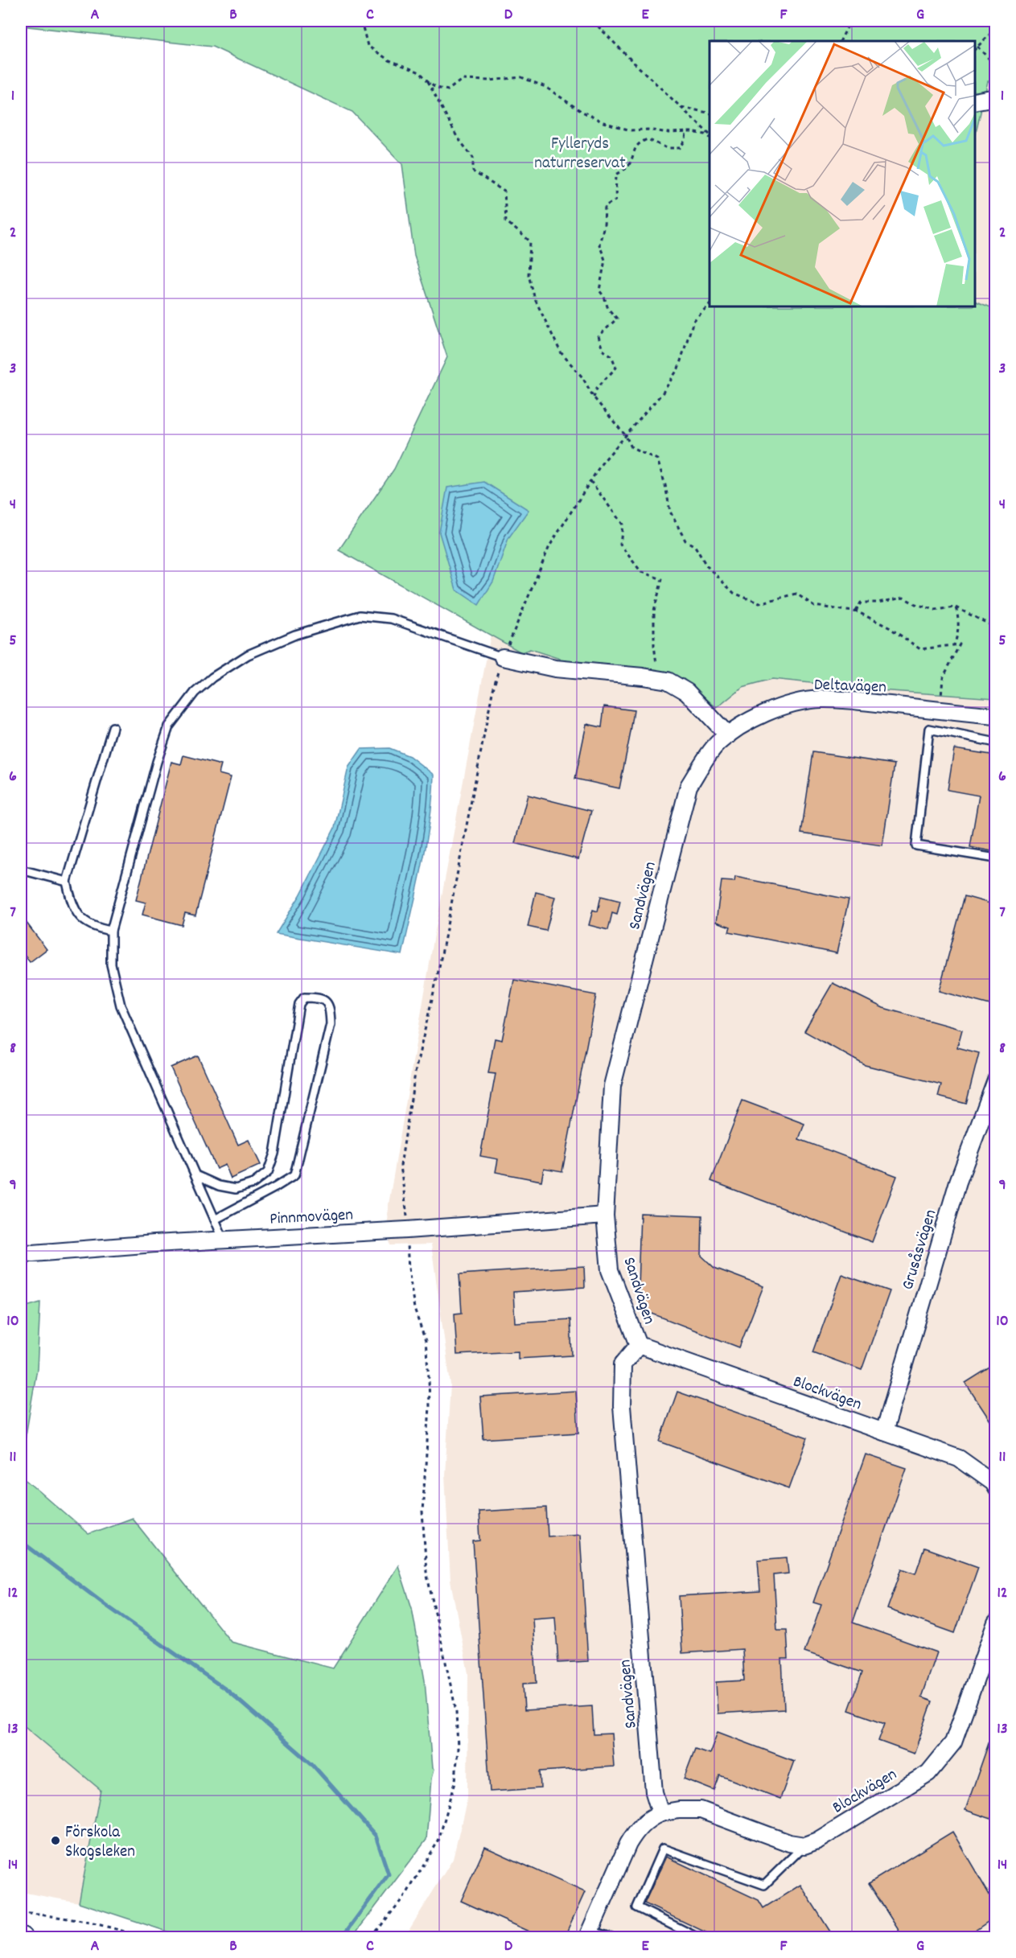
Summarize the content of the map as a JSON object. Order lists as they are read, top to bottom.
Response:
{
  "streets": {
    "street": [
      "Deltavägen",
      "Sandvägen",
      "Pinnmovägen",
      "Grusåsvägen",
      "Blockvägen"
    ]
  },
  "crossings": [
    ["Deltavägen", "Sandvägen"],
    ["Sandvägen", "Pinnmovägen"],
    ["Sandvägen", "Blockvägen"],
    ["Grusåsvägen", "Blockvägen"]
  ],
  "parks": ["Fylleryds naturreservat"],
  "places": ["Förskola Skogsleken"],
  "grid": {
    "columns": [
      "A",
      "B",
      "C",
      "D",
      "E",
      "F",
      "G"
    ],
    "rows": [
      "1",
      "2",
      "3",
      "4",
      "5",
      "6",
      "7",
      "8",
      "9",
      "10",
      "11",
      "12",
      "13",
      "14"
    ]
  }
}
